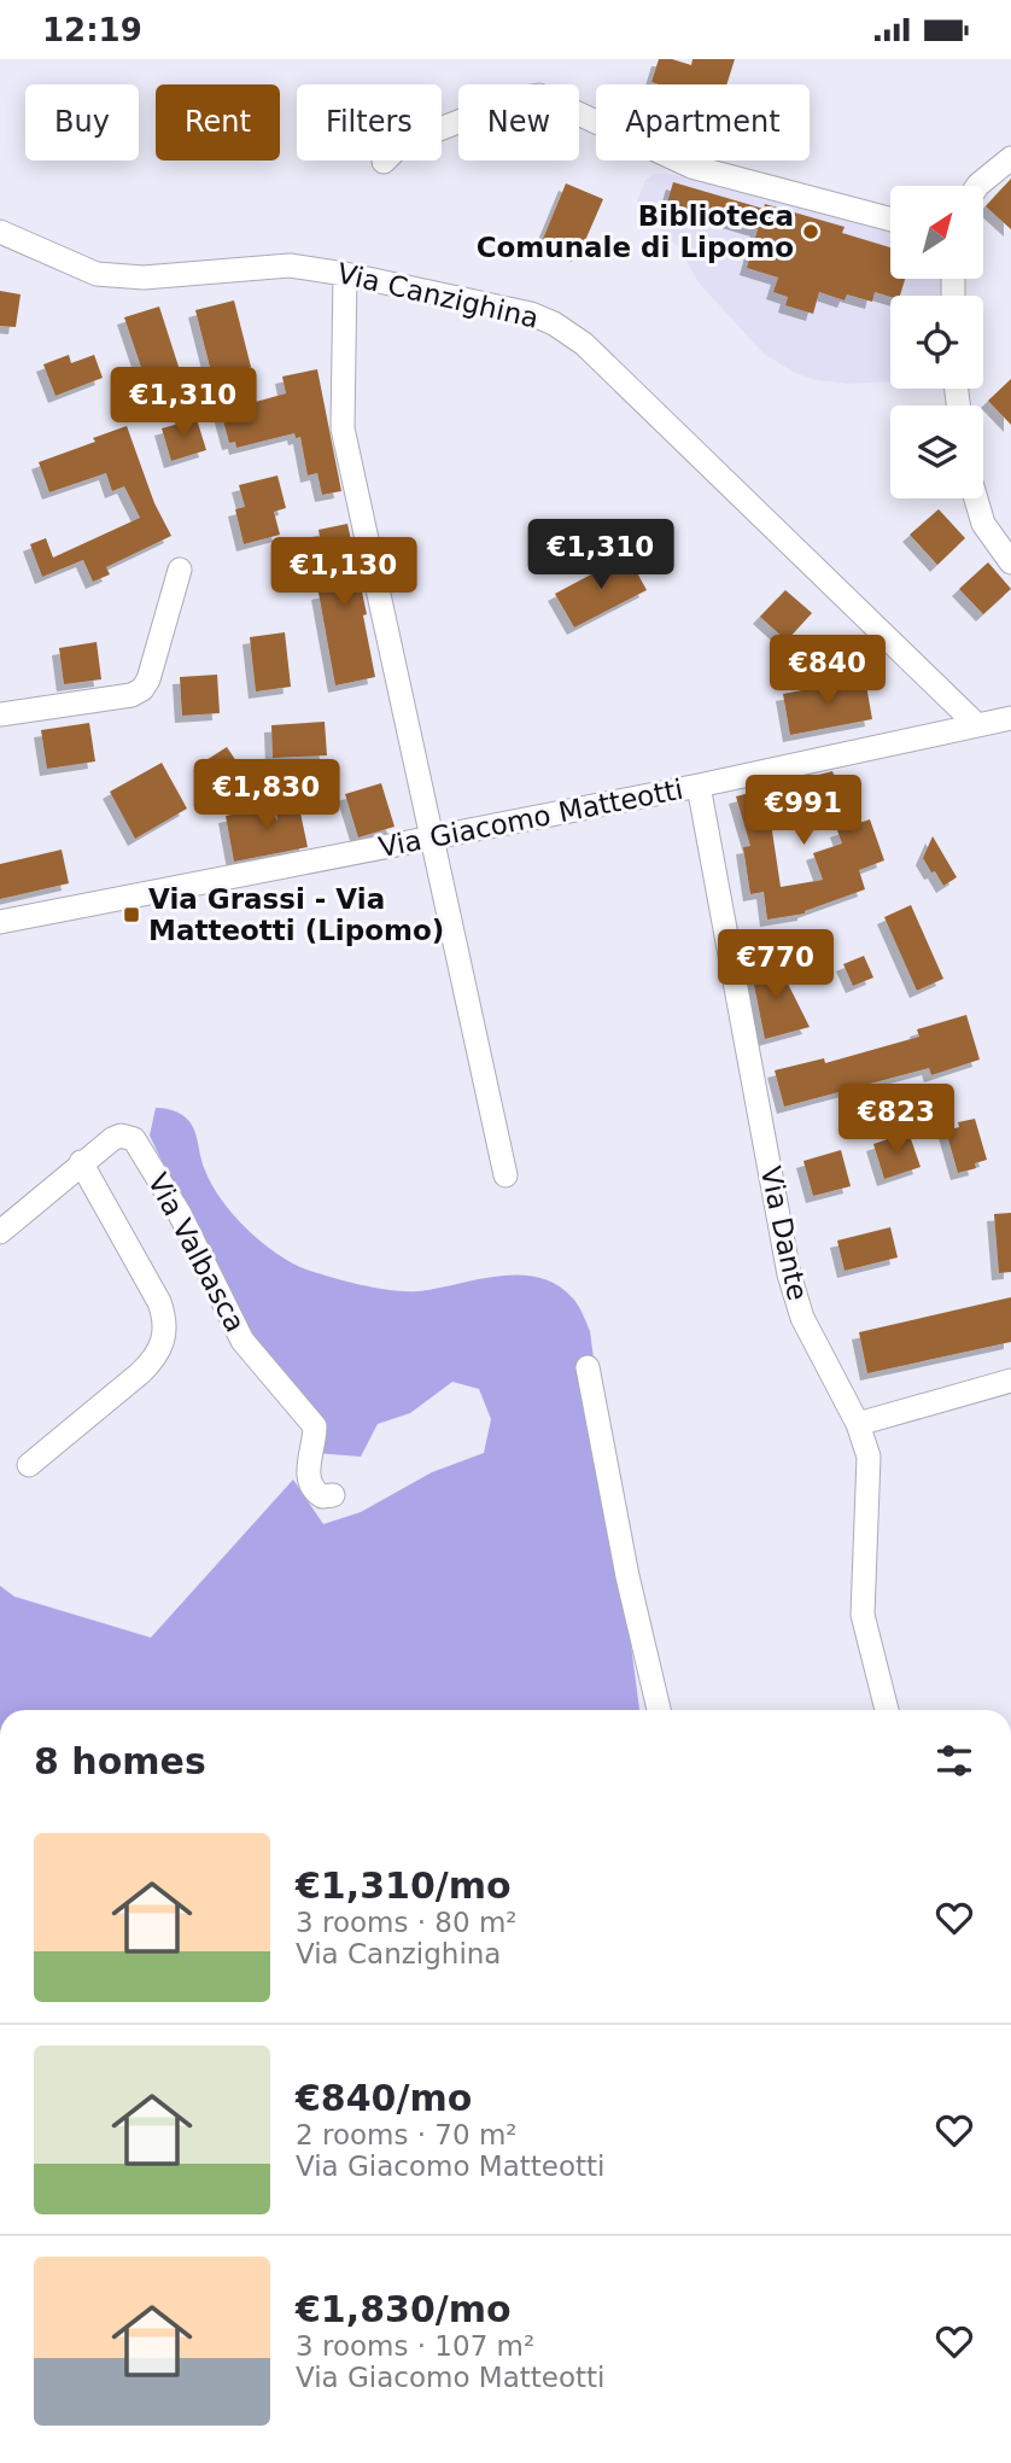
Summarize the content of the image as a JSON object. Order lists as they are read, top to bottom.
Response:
{
  "streets": {
    "street": [
      "Via Canzighina",
      "Via Giacomo Matteotti",
      "Via Dante",
      "Via Valbasca"
    ]
  },
  "crossings": [
    ["Via Canzighina", "Via Giacomo Matteotti"],
    ["Via Giacomo Matteotti", "Via Dante"]
  ],
  "places": {
    "other": ["Biblioteca Comunale di Lipomo"],
    "transit": ["Via Grassi - Via Matteotti (Lipomo)"]
  },
  "north": "top right",
  "page": {
    "status": "12:19",
    "chip": [
      "Buy",
      "Rent",
      "Filters",
      "New",
      "Apartment"
    ],
    "price": [
      "€1,310",
      "€1,310",
      "€1,130",
      "€840",
      "€1,830",
      "€991",
      "€770",
      "€823"
    ],
    "heading": "8 homes",
    "list": [
      {
        "name": "€1,310/mo",
        "note": "3 rooms · 80 m² · Via Canzighina"
      },
      {
        "name": "€840/mo",
        "note": "2 rooms · 70 m² · Via Giacomo Matteotti"
      },
      {
        "name": "€1,830/mo",
        "note": "3 rooms · 107 m² · Via Giacomo Matteotti"
      }
    ]
  }
}
